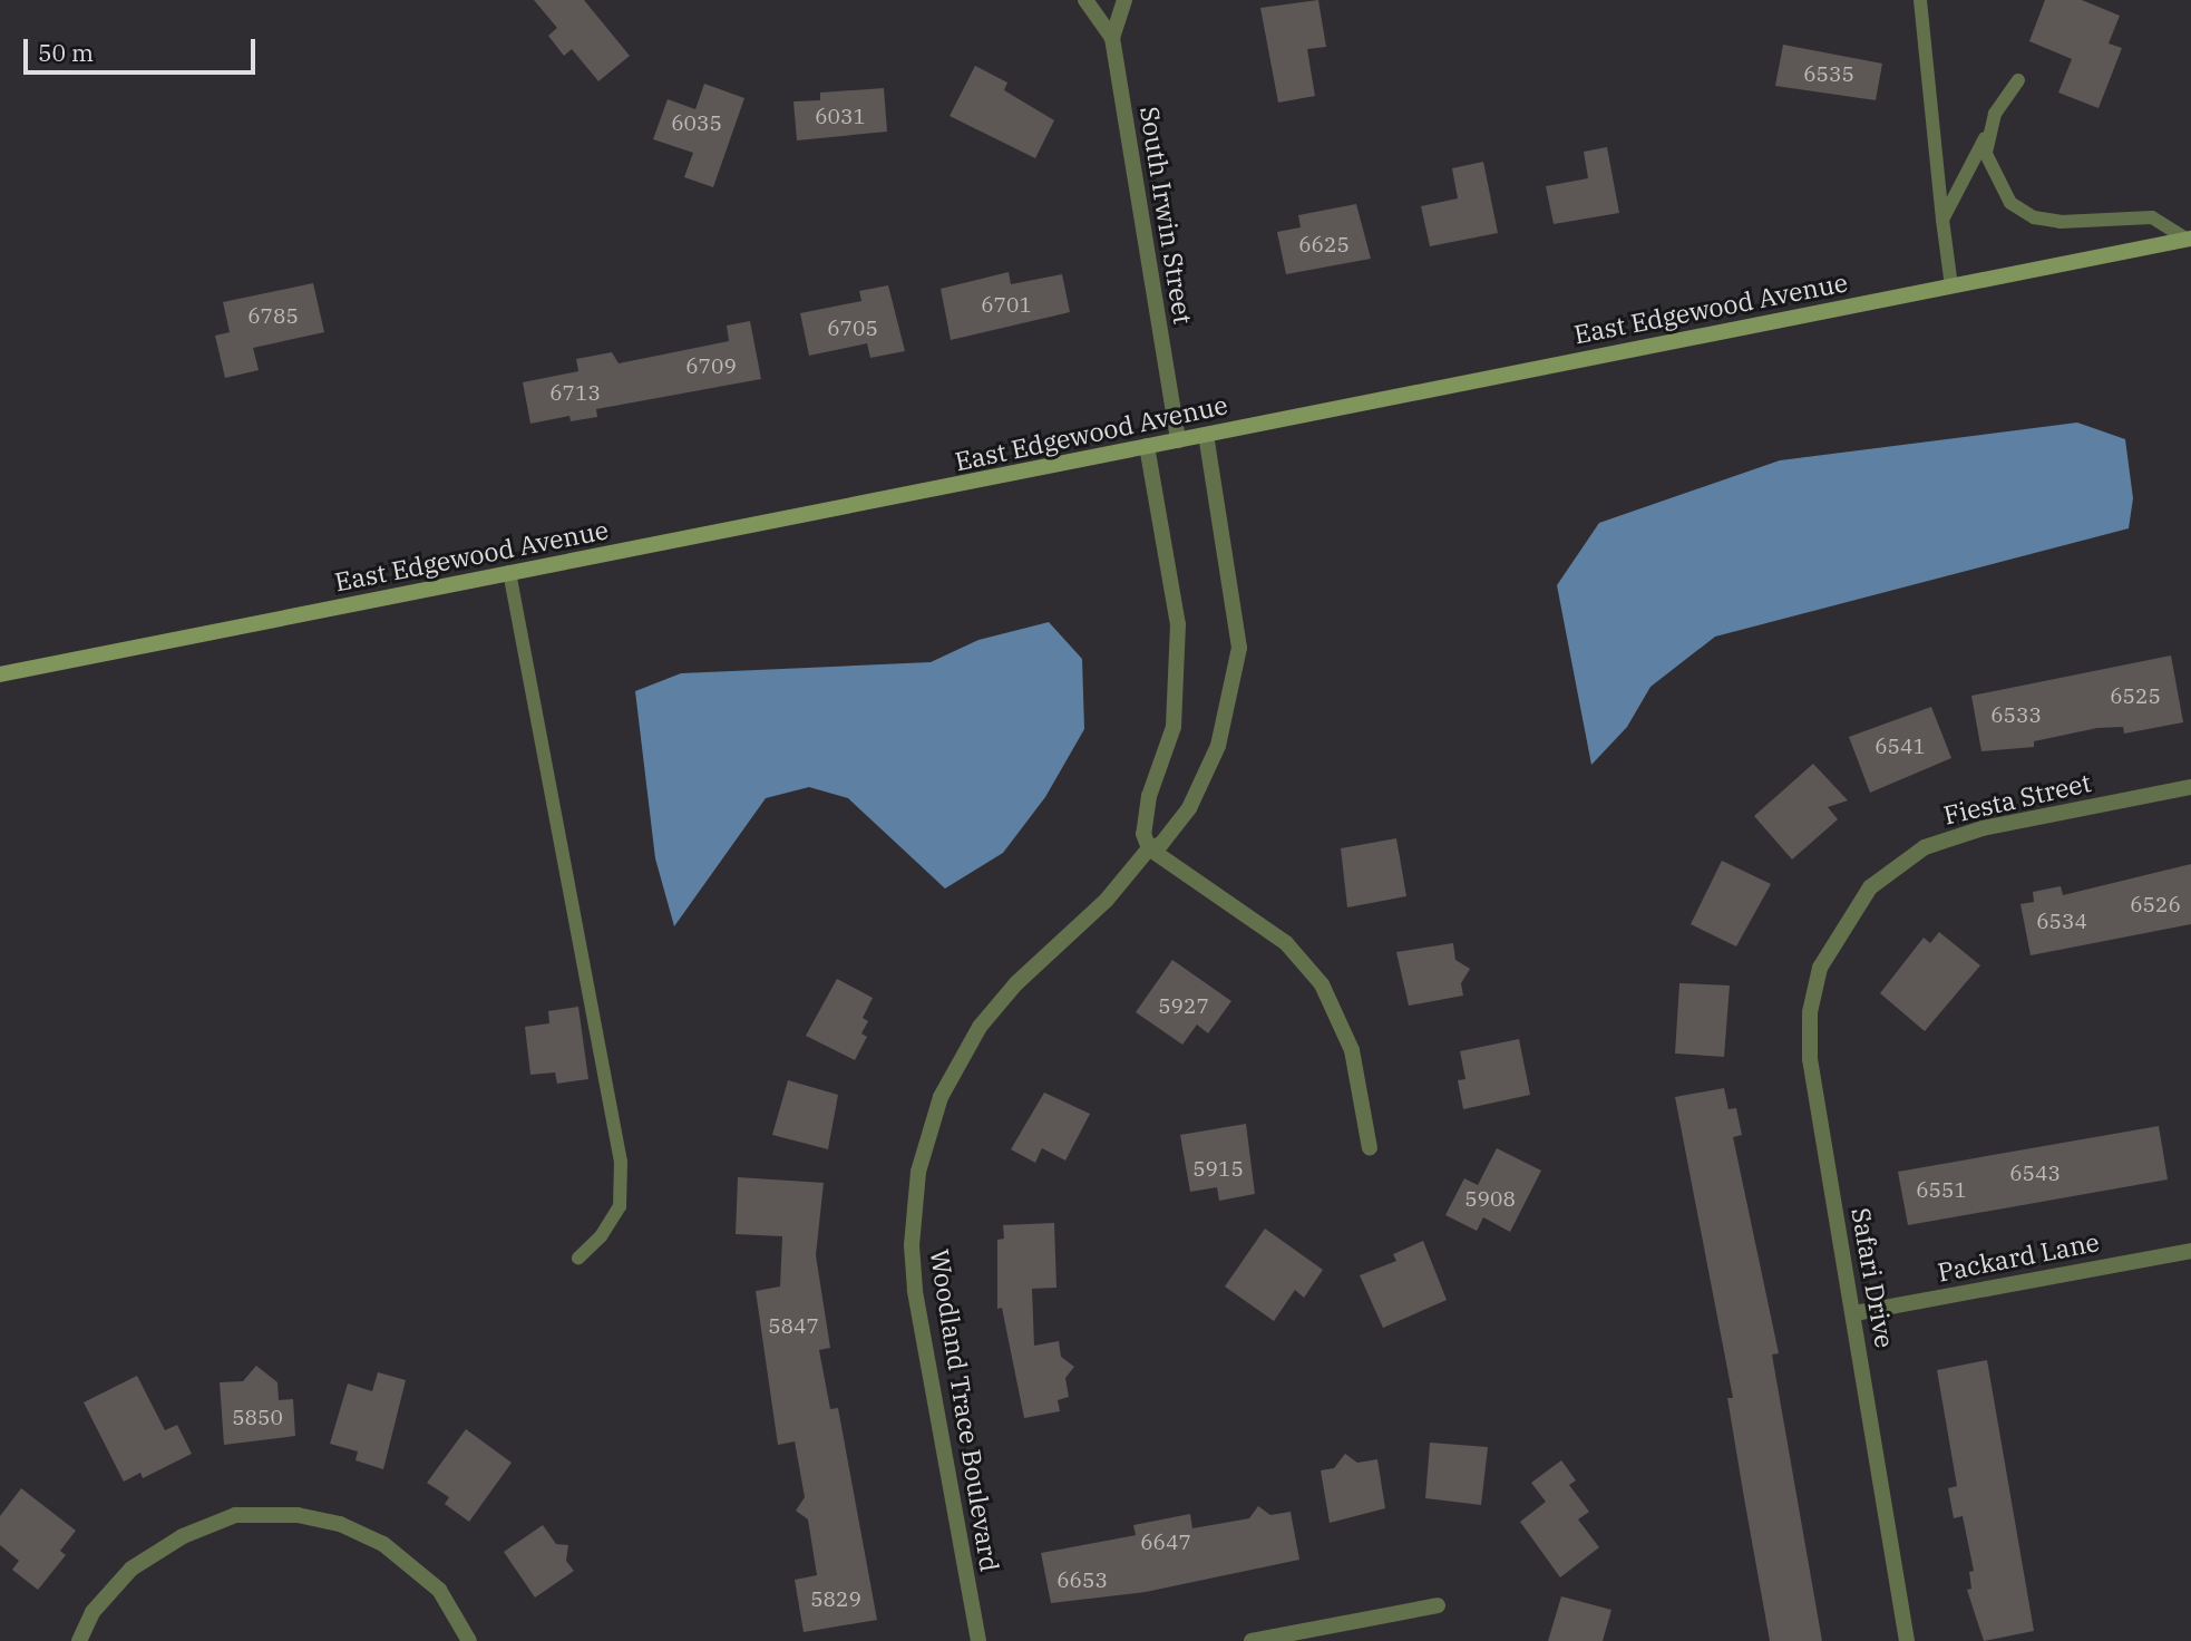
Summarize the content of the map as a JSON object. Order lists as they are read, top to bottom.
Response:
{
  "streets": {
    "main road": ["East Edgewood Avenue"],
    "street": [
      "South Irwin Street",
      "Fiesta Street",
      "Packard Lane",
      "Safari Drive",
      "Woodland Trace Boulevard"
    ]
  },
  "crossings": [
    ["South Irwin Street", "East Edgewood Avenue"],
    ["East Edgewood Avenue", "Woodland Trace Boulevard"],
    ["Fiesta Street", "Safari Drive"],
    ["Packard Lane", "Safari Drive"]
  ],
  "house_numbers": [
    "6535",
    "6031",
    "6035",
    "6625",
    "6701",
    "6785",
    "6705",
    "6709",
    "6713",
    "6525",
    "6533",
    "6541",
    "6526",
    "6534",
    "5927",
    "5915",
    "6543",
    "6551",
    "5908",
    "5847",
    "5850",
    "6647",
    "6653",
    "5829"
  ],
  "scale_bar": "50 m"
}
